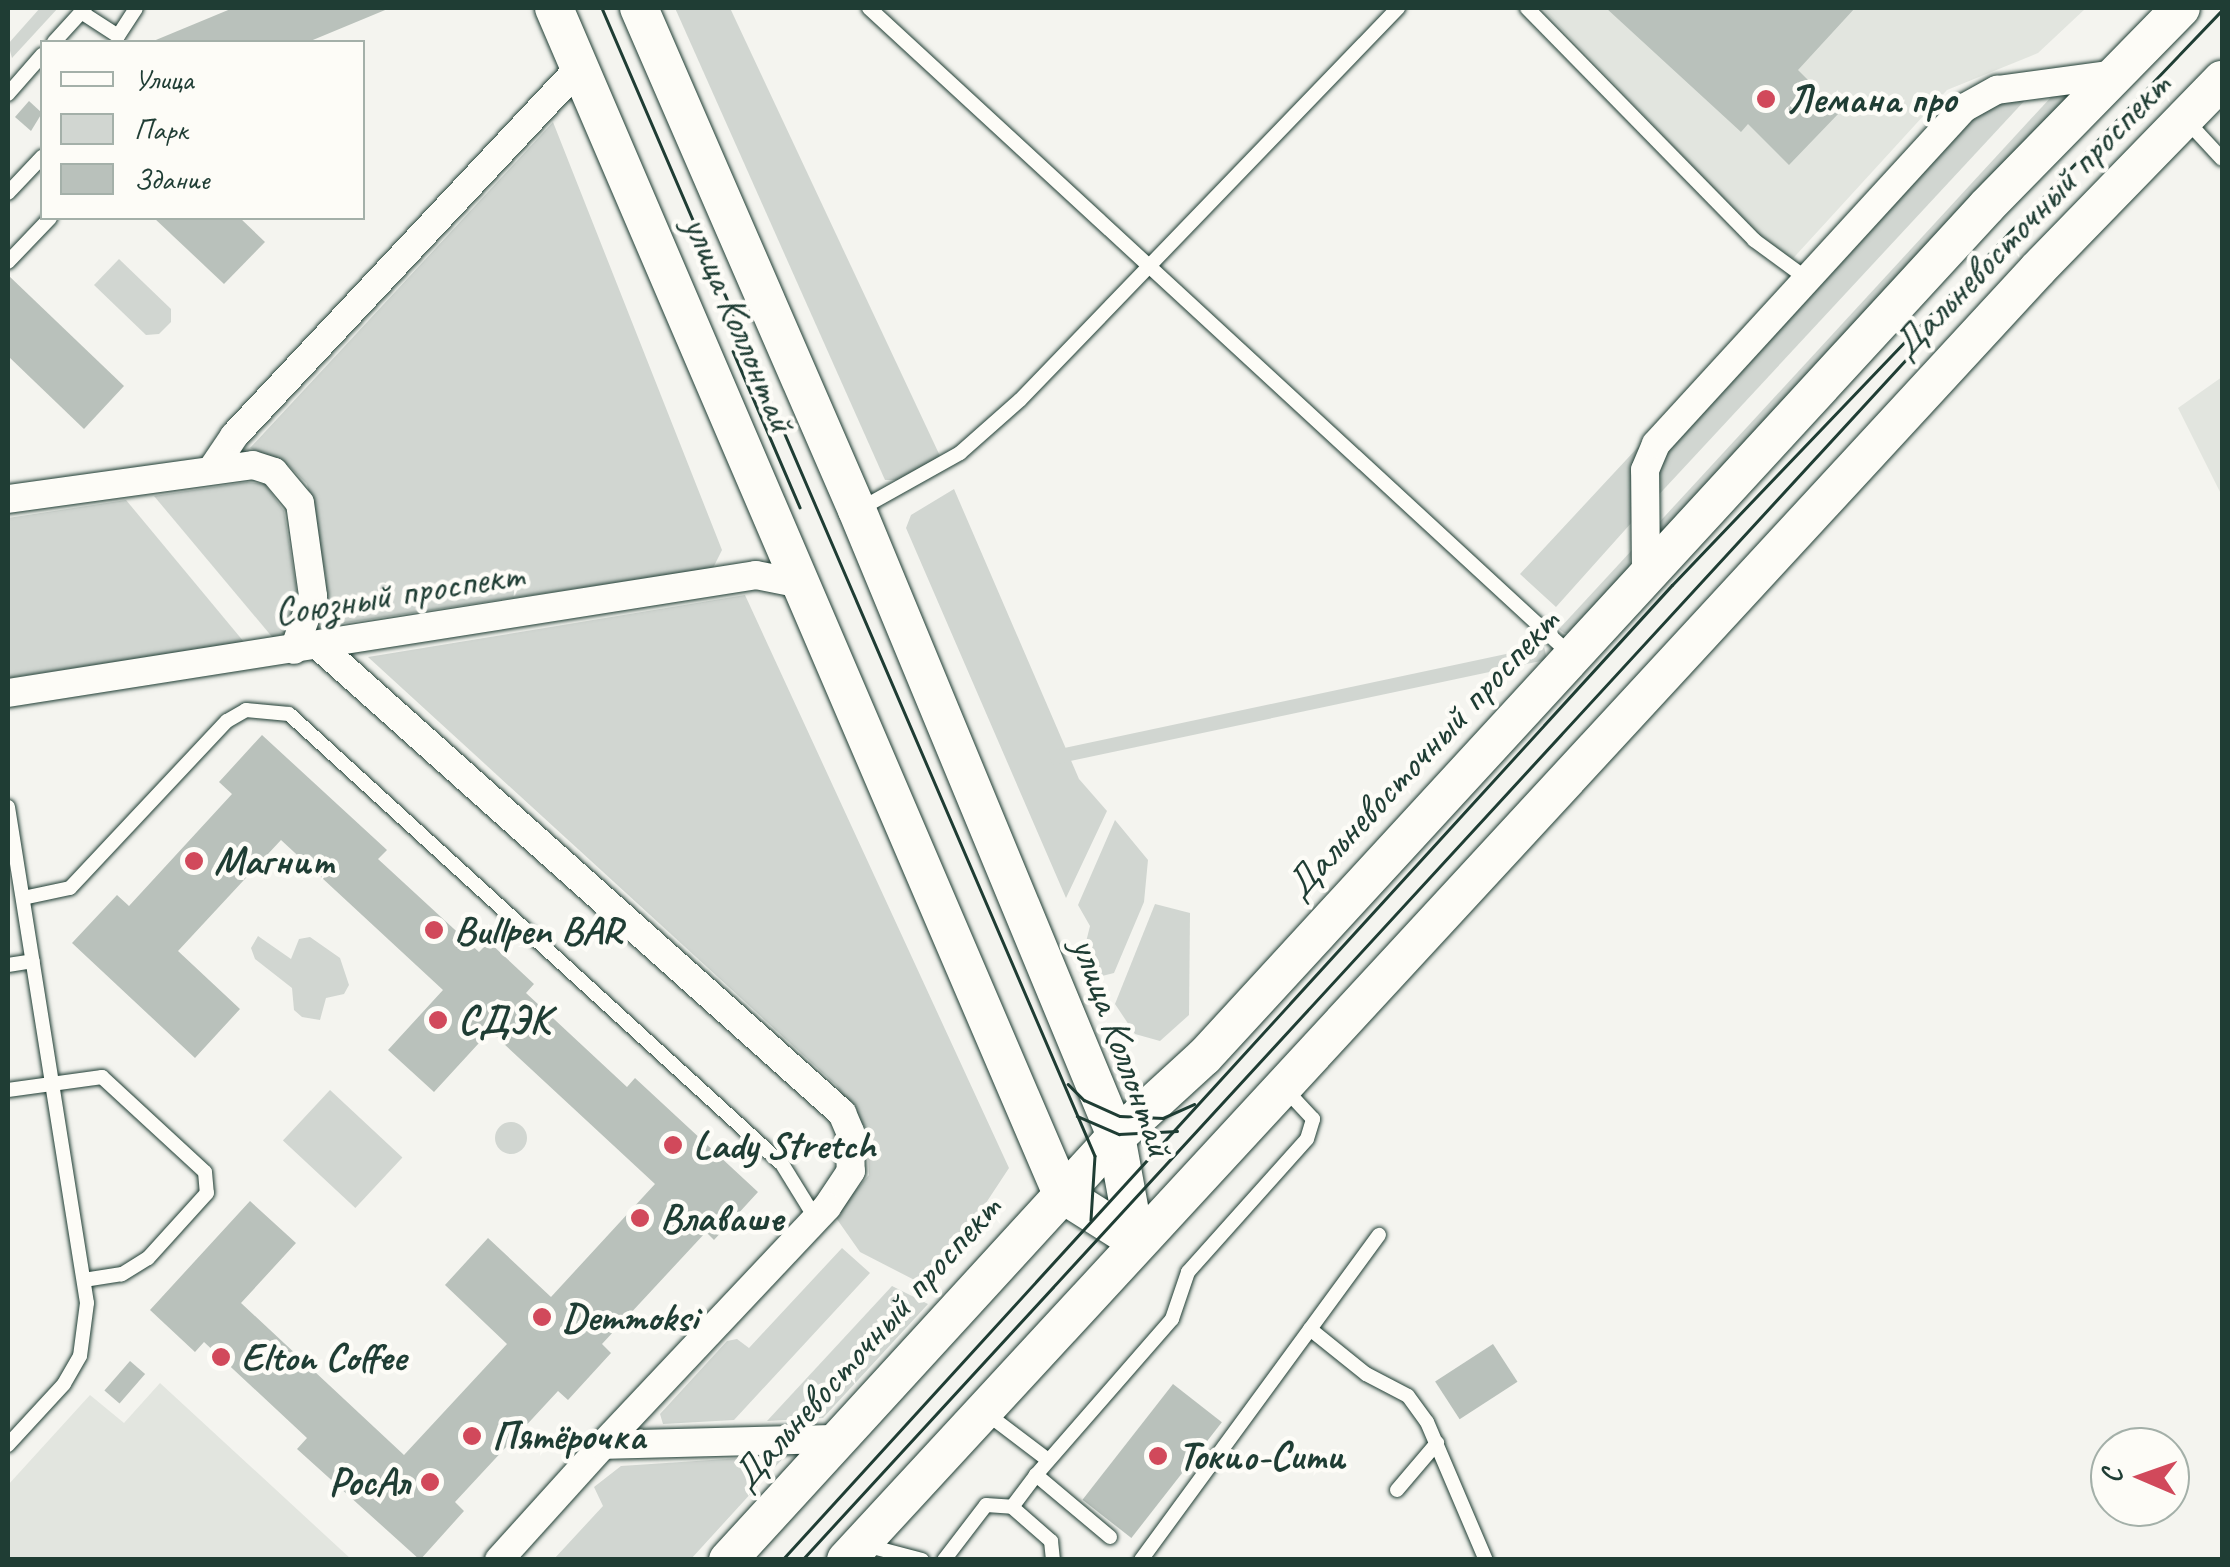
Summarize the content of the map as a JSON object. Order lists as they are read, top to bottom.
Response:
{
  "streets": {
    "main road": ["Дальневосточный проспект", "улица Коллонтай"],
    "street": ["Союзный проспект"]
  },
  "crossings": [
    ["Дальневосточный проспект", "улица Коллонтай"],
    ["улица Коллонтай", "Союзный проспект"]
  ],
  "places": [
    "Лемана про",
    "Магнит",
    "Bullpen BAR",
    "СДЭК",
    "Lady Stretch",
    "Влаваше",
    "Demmoksi",
    "Elton Coffee",
    "Пятёрочка",
    "Токио-Сити",
    "РосАл"
  ],
  "legend": ["Улица", "Парк", "Здание"],
  "north": "left"
}
